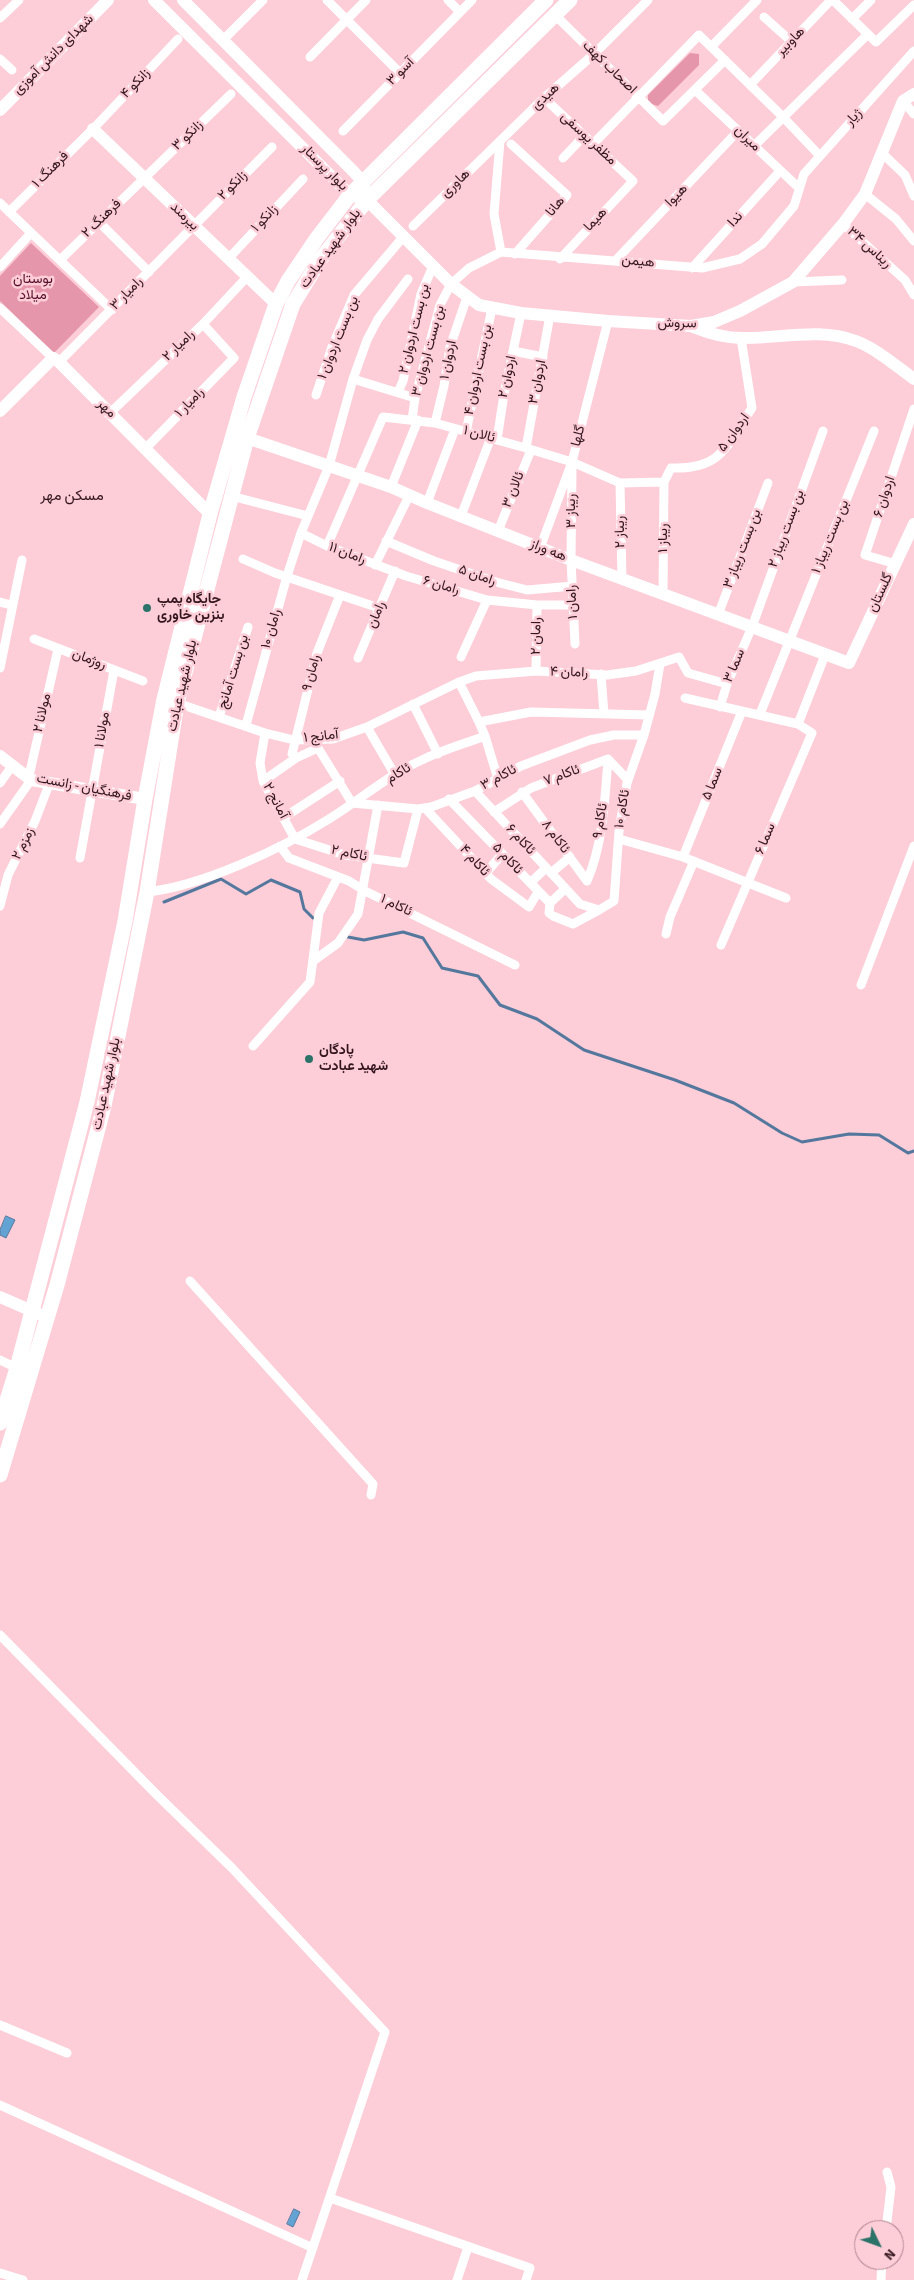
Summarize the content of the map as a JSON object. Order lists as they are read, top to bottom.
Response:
{
  "streets": {
    "main road": ["بلوار شهید عبادت"],
    "street": [
      "هاوبیر",
      "شهدای دانش آموزی",
      "اصحاب کهف",
      "آسو ۳",
      "زانکو ۴",
      "هیدی",
      "ژیار",
      "زانکو ۳",
      "مظفر یوسفی",
      "میران",
      "بلوار پرستار",
      "فرهنگ ۱",
      "هاوری",
      "زانکو ۲",
      "هیوا",
      "هانا",
      "بیرمند",
      "فرهنگ ۲",
      "زانکو ۱",
      "هیما",
      "ندا",
      "ریناس ۳۴",
      "هیمن",
      "رامیار ۳",
      "سروش",
      "بن بست اردوان ۲",
      "بن بست اردوان ۱",
      "رامیار ۲",
      "بن بست اردوان ۳",
      "اردوان ۱",
      "بن بست اردوان ۴",
      "اردوان ۲",
      "اردوان ۳",
      "رامیار ۱",
      "مهر",
      "اردوان ۵",
      "ئالان ۱",
      "گلها",
      "ئالان ۳",
      "اردوان ۶",
      "ریباز ۳",
      "بن بست ریباز ۲",
      "ریباز ۲",
      "بن بست ریباز ۱",
      "ریباز ۱",
      "بن بست ریباز ۳",
      "هه وراز",
      "رامان ۱۱",
      "رامان ۵",
      "رامان ۶",
      "گلستان",
      "رامان ۱",
      "رامان",
      "رامان ۱۰",
      "رامان ۲",
      "روژمان",
      "سما ۳",
      "بن بست آمانج",
      "رامان ۹",
      "رامان ۴",
      "مولانا ۲",
      "مولانا ۱",
      "آمانج ۱",
      "ئاکام",
      "ئاکام ۷",
      "ئاکام ۳",
      "سما ۵",
      "فرهنگیان - زانست",
      "آمانج ۲",
      "ئاکام ۱۰",
      "ئاکام ۹",
      "ئاکام ۸",
      "سما ۶",
      "ئاکام ۶",
      "زمزم ۲",
      "ئاکام ۲",
      "ئاکام ۵",
      "ئاکام ۴",
      "ئاکام ۱"
    ]
  },
  "crossings": [
    ["اصحاب کهف", "هیدی"],
    ["اصحاب کهف", "میران"],
    ["اصحاب کهف", "بلوار شهید عبادت"],
    ["زانکو ۴", "فرهنگ ۱"],
    ["زانکو ۴", "بیرمند"],
    ["هیدی", "مظفر یوسفی"],
    ["هیدی", "هاوری"],
    ["ژیار", "میران"],
    ["ژیار", "هیمن"],
    ["زانکو ۳", "بیرمند"],
    ["زانکو ۳", "فرهنگ ۲"],
    ["مظفر یوسفی", "هیما"],
    ["میران", "هیوا"],
    ["میران", "ندا"],
    ["میران", "هیمن"],
    ["بلوار پرستار", "بلوار شهید عبادت"],
    ["بلوار پرستار", "سروش"],
    ["فرهنگ ۱", "بیرمند"],
    ["زانکو ۲", "بیرمند"],
    ["زانکو ۲", "رامیار ۳"],
    ["هیوا", "هیمن"],
    ["هانا", "هیمن"],
    ["بیرمند", "فرهنگ ۲"],
    ["بیرمند", "زانکو ۱"],
    ["بیرمند", "بلوار شهید عبادت"],
    ["بیرمند", "رامیار ۳"],
    ["بیرمند", "رامیار ۲"],
    ["هیما", "هیمن"],
    ["ندا", "هیمن"],
    ["ریناس ۳۴", "سروش"],
    ["بلوار شهید عبادت", "سروش"],
    ["بلوار شهید عبادت", "مهر"],
    ["بلوار شهید عبادت", "هه وراز"],
    ["بلوار شهید عبادت", "آمانج ۱"],
    ["بلوار شهید عبادت", "ئاکام"],
    ["بلوار شهید عبادت", "فرهنگیان - زانست"],
    ["رامیار ۳", "مهر"],
    ["سروش", "بن بست اردوان ۲"],
    ["سروش", "بن بست اردوان ۱"],
    ["سروش", "بن بست اردوان ۳"],
    ["سروش", "اردوان ۱"],
    ["سروش", "بن بست اردوان ۴"],
    ["سروش", "اردوان ۲"],
    ["سروش", "اردوان ۳"],
    ["سروش", "گلها"],
    ["رامیار ۲", "رامیار ۱"],
    ["رامیار ۲", "مهر"],
    ["بن بست اردوان ۳", "ئالان ۱"],
    ["بن بست اردوان ۳", "هه وراز"],
    ["اردوان ۱", "ئالان ۱"],
    ["بن بست اردوان ۴", "ئالان ۱"],
    ["اردوان ۲", "ئالان ۱"],
    ["اردوان ۲", "هه وراز"],
    ["اردوان ۳", "ئالان ۱"],
    ["اردوان ۳", "ئالان ۳"],
    ["رامیار ۱", "مهر"],
    ["اردوان ۵", "ریباز ۱"],
    ["ئالان ۱", "گلها"],
    ["ئالان ۱", "ئالان ۳"],
    ["ئالان ۱", "ریباز ۳"],
    ["ئالان ۱", "هه وراز"],
    ["گلها", "ریباز ۳"],
    ["گلها", "هه وراز"],
    ["ئالان ۳", "هه وراز"],
    ["اردوان ۶", "گلستان"],
    ["ریباز ۳", "هه وراز"],
    ["ریباز ۳", "رامان ۱"],
    ["بن بست ریباز ۲", "هه وراز"],
    ["بن بست ریباز ۲", "سما ۳"],
    ["ریباز ۲", "هه وراز"],
    ["بن بست ریباز ۱", "هه وراز"],
    ["ریباز ۱", "هه وراز"],
    ["بن بست ریباز ۳", "هه وراز"],
    ["هه وراز", "گلستان"],
    ["هه وراز", "رامان ۱"],
    ["هه وراز", "رامان ۱۰"],
    ["هه وراز", "سما ۳"],
    ["رامان ۱۱", "رامان ۶"],
    ["رامان ۱۱", "رامان"],
    ["رامان ۱۱", "رامان ۱۰"],
    ["رامان ۵", "رامان ۱"],
    ["رامان ۶", "رامان"],
    ["رامان ۶", "رامان ۲"],
    ["رامان ۱", "رامان ۲"],
    ["رامان ۱۰", "آمانج ۱"],
    ["رامان ۲", "رامان ۴"],
    ["روژمان", "مولانا ۲"],
    ["روژمان", "مولانا ۱"],
    ["سما ۳", "رامان ۴"],
    ["بن بست آمانج", "آمانج ۱"],
    ["رامان ۹", "آمانج ۱"],
    ["رامان ۴", "آمانج ۱"],
    ["رامان ۴", "ئاکام ۱۰"],
    ["مولانا ۲", "فرهنگیان - زانست"],
    ["مولانا ۱", "فرهنگیان - زانست"],
    ["آمانج ۱", "آمانج ۲"],
    ["ئاکام", "ئاکام ۳"],
    ["ئاکام", "آمانج ۲"],
    ["ئاکام", "ئاکام ۲"],
    ["ئاکام", "ئاکام ۱"],
    ["ئاکام ۷", "ئاکام ۹"],
    ["ئاکام ۷", "ئاکام ۸"],
    ["ئاکام ۷", "ئاکام ۶"],
    ["ئاکام ۳", "ئاکام ۱۰"],
    ["ئاکام ۳", "ئاکام ۶"],
    ["ئاکام ۳", "ئاکام ۲"],
    ["ئاکام ۳", "ئاکام ۵"],
    ["ئاکام ۳", "ئاکام ۴"],
    ["فرهنگیان - زانست", "زمزم ۲"],
    ["آمانج ۲", "ئاکام ۲"],
    ["ئاکام ۱۰", "ئاکام ۵"],
    ["ئاکام ۹", "ئاکام ۸"],
    ["ئاکام ۲", "ئاکام ۴"],
    ["ئاکام ۵", "ئاکام ۴"]
  ],
  "districts": ["مسکن مهر"],
  "parks": ["بوستان میلاد"],
  "places": ["جایگاه پمپ بنزین خاوری", "پادگان شهید عبادت"],
  "north": "bottom right"
}
